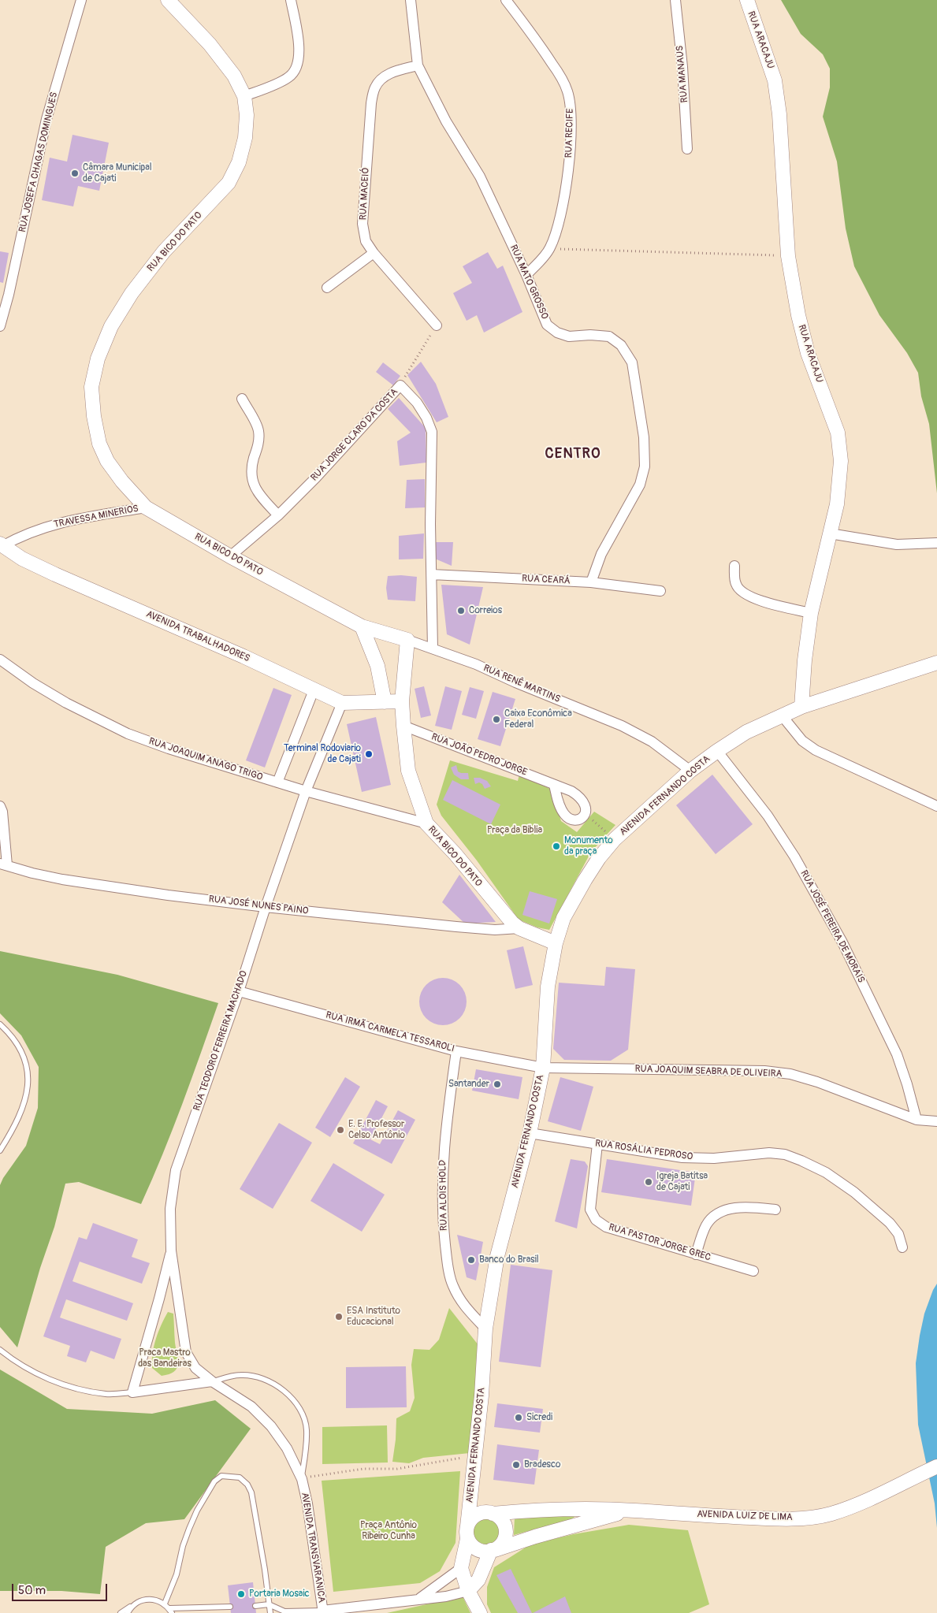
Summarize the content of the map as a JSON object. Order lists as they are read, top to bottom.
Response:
{
  "streets": {
    "street": [
      "RUA ARACAJU",
      "RUA MANAUS",
      "RUA RECIFE",
      "RUA JOSEFA CHAGAS DOMINGUES",
      "RUA MACEIÓ",
      "RUA BICO DO PATO",
      "RUA MATO GROSSO",
      "RUA JORGE CLARO DA COSTA",
      "TRAVESSA MINERIOS",
      "RUA CEARÁ",
      "AVENIDA TRABALHADORES",
      "RUA RENÊ MARTINS",
      "RUA JOÃO PEDRO JORGE",
      "RUA JOAQUIM ANAGO TRIGO",
      "AVENIDA FERNANDO COSTA",
      "RUA JOSÉ NUNES PAINO",
      "RUA JOSÉ PEREIRA DE MORAIS",
      "RUA IRMÃ CARMELA TESSAROLI",
      "RUA TEODORO FERREIRA MACHADO",
      "RUA JOAQUIM SEABRA DE OLIVEIRA",
      "RUA ROSÁLIA PEDROSO",
      "RUA ALOIS HOLD",
      "RUA PASTOR JORGE GREC",
      "AVENIDA LUIZ DE LIMA",
      "AVENIDA TRANSVARANICA"
    ]
  },
  "crossings": [
    ["RUA ARACAJU", "AVENIDA FERNANDO COSTA"],
    ["RUA RECIFE", "RUA MATO GROSSO"],
    ["RUA MACEIÓ", "RUA MATO GROSSO"],
    ["RUA BICO DO PATO", "RUA JORGE CLARO DA COSTA"],
    ["RUA BICO DO PATO", "TRAVESSA MINERIOS"],
    ["RUA BICO DO PATO", "AVENIDA TRABALHADORES"],
    ["RUA BICO DO PATO", "RUA RENÊ MARTINS"],
    ["RUA BICO DO PATO", "RUA JOÃO PEDRO JORGE"],
    ["RUA BICO DO PATO", "RUA JOAQUIM ANAGO TRIGO"],
    ["RUA BICO DO PATO", "AVENIDA FERNANDO COSTA"],
    ["RUA BICO DO PATO", "RUA JOSÉ NUNES PAINO"],
    ["RUA MATO GROSSO", "RUA CEARÁ"],
    ["RUA JORGE CLARO DA COSTA", "RUA CEARÁ"],
    ["RUA JORGE CLARO DA COSTA", "RUA RENÊ MARTINS"],
    ["TRAVESSA MINERIOS", "AVENIDA TRABALHADORES"],
    ["AVENIDA TRABALHADORES", "RUA TEODORO FERREIRA MACHADO"],
    ["RUA RENÊ MARTINS", "AVENIDA FERNANDO COSTA"],
    ["RUA JOAQUIM ANAGO TRIGO", "RUA TEODORO FERREIRA MACHADO"],
    ["AVENIDA FERNANDO COSTA", "RUA JOSÉ PEREIRA DE MORAIS"],
    ["AVENIDA FERNANDO COSTA", "RUA IRMÃ CARMELA TESSAROLI"],
    ["AVENIDA FERNANDO COSTA", "RUA JOAQUIM SEABRA DE OLIVEIRA"],
    ["AVENIDA FERNANDO COSTA", "RUA ROSÁLIA PEDROSO"],
    ["AVENIDA FERNANDO COSTA", "RUA ALOIS HOLD"],
    ["AVENIDA FERNANDO COSTA", "AVENIDA LUIZ DE LIMA"],
    ["AVENIDA FERNANDO COSTA", "AVENIDA TRANSVARANICA"],
    ["RUA JOSÉ NUNES PAINO", "RUA TEODORO FERREIRA MACHADO"],
    ["RUA JOSÉ PEREIRA DE MORAIS", "RUA JOAQUIM SEABRA DE OLIVEIRA"],
    ["RUA IRMÃ CARMELA TESSAROLI", "RUA TEODORO FERREIRA MACHADO"],
    ["RUA IRMÃ CARMELA TESSAROLI", "RUA JOAQUIM SEABRA DE OLIVEIRA"],
    ["RUA IRMÃ CARMELA TESSAROLI", "RUA ALOIS HOLD"],
    ["RUA TEODORO FERREIRA MACHADO", "AVENIDA TRANSVARANICA"],
    ["RUA ROSÁLIA PEDROSO", "RUA PASTOR JORGE GREC"]
  ],
  "districts": ["CENTRO"],
  "parks": ["Praça da Biblia", "Praca Mastro das Bandeiras", "Praça Antônio Ribeiro Cunha"],
  "places": [
    "Câmara Municipal de Cajati",
    "Correios",
    "Caixa Econômica Federal",
    "Terminal Rodoviario de Cajati",
    "Monumento da praça",
    "Santander",
    "E. E. Professor Celso Antônio",
    "Igreja Batitsa de Cajati",
    "Banco do Brasil",
    "ESA Instituto Educacional",
    "Sicredi",
    "Bradesco",
    "Portaria Mosaic"
  ],
  "scale_bar": "50 m"
}
